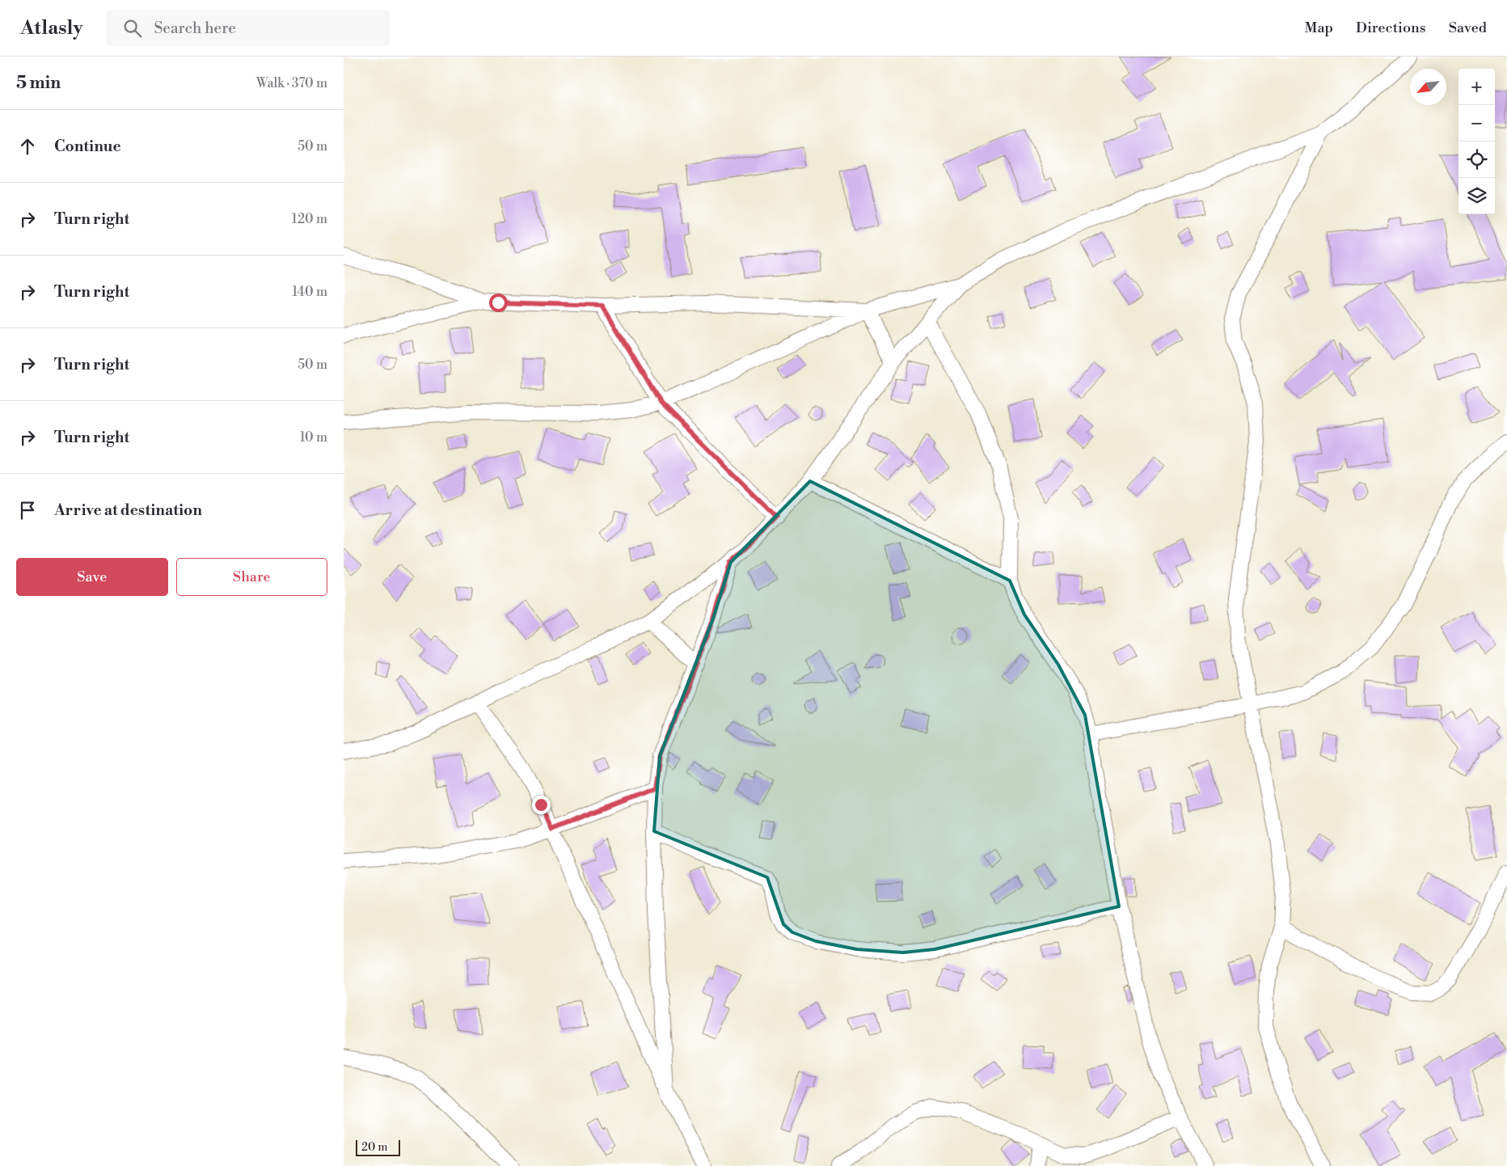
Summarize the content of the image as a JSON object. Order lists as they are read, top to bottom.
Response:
{
  "scale_bar": "20 m",
  "north": "bottom left",
  "page": {
    "header": "Atlasly",
    "search": "Search here",
    "nav": ["Map", "Directions", "Saved"],
    "heading": ["5 min", "Walk · 370 m"],
    "map_buttons": ["+", "−"],
    "list": [
      ["Continue", "50 m"],
      ["Turn right", "120 m"],
      ["Turn right", "140 m"],
      ["Turn right", "50 m"],
      ["Turn right", "10 m"],
      "Arrive at destination"
    ],
    "buttons": ["Save", "Share"],
    "scale": "20 m"
  }
}
